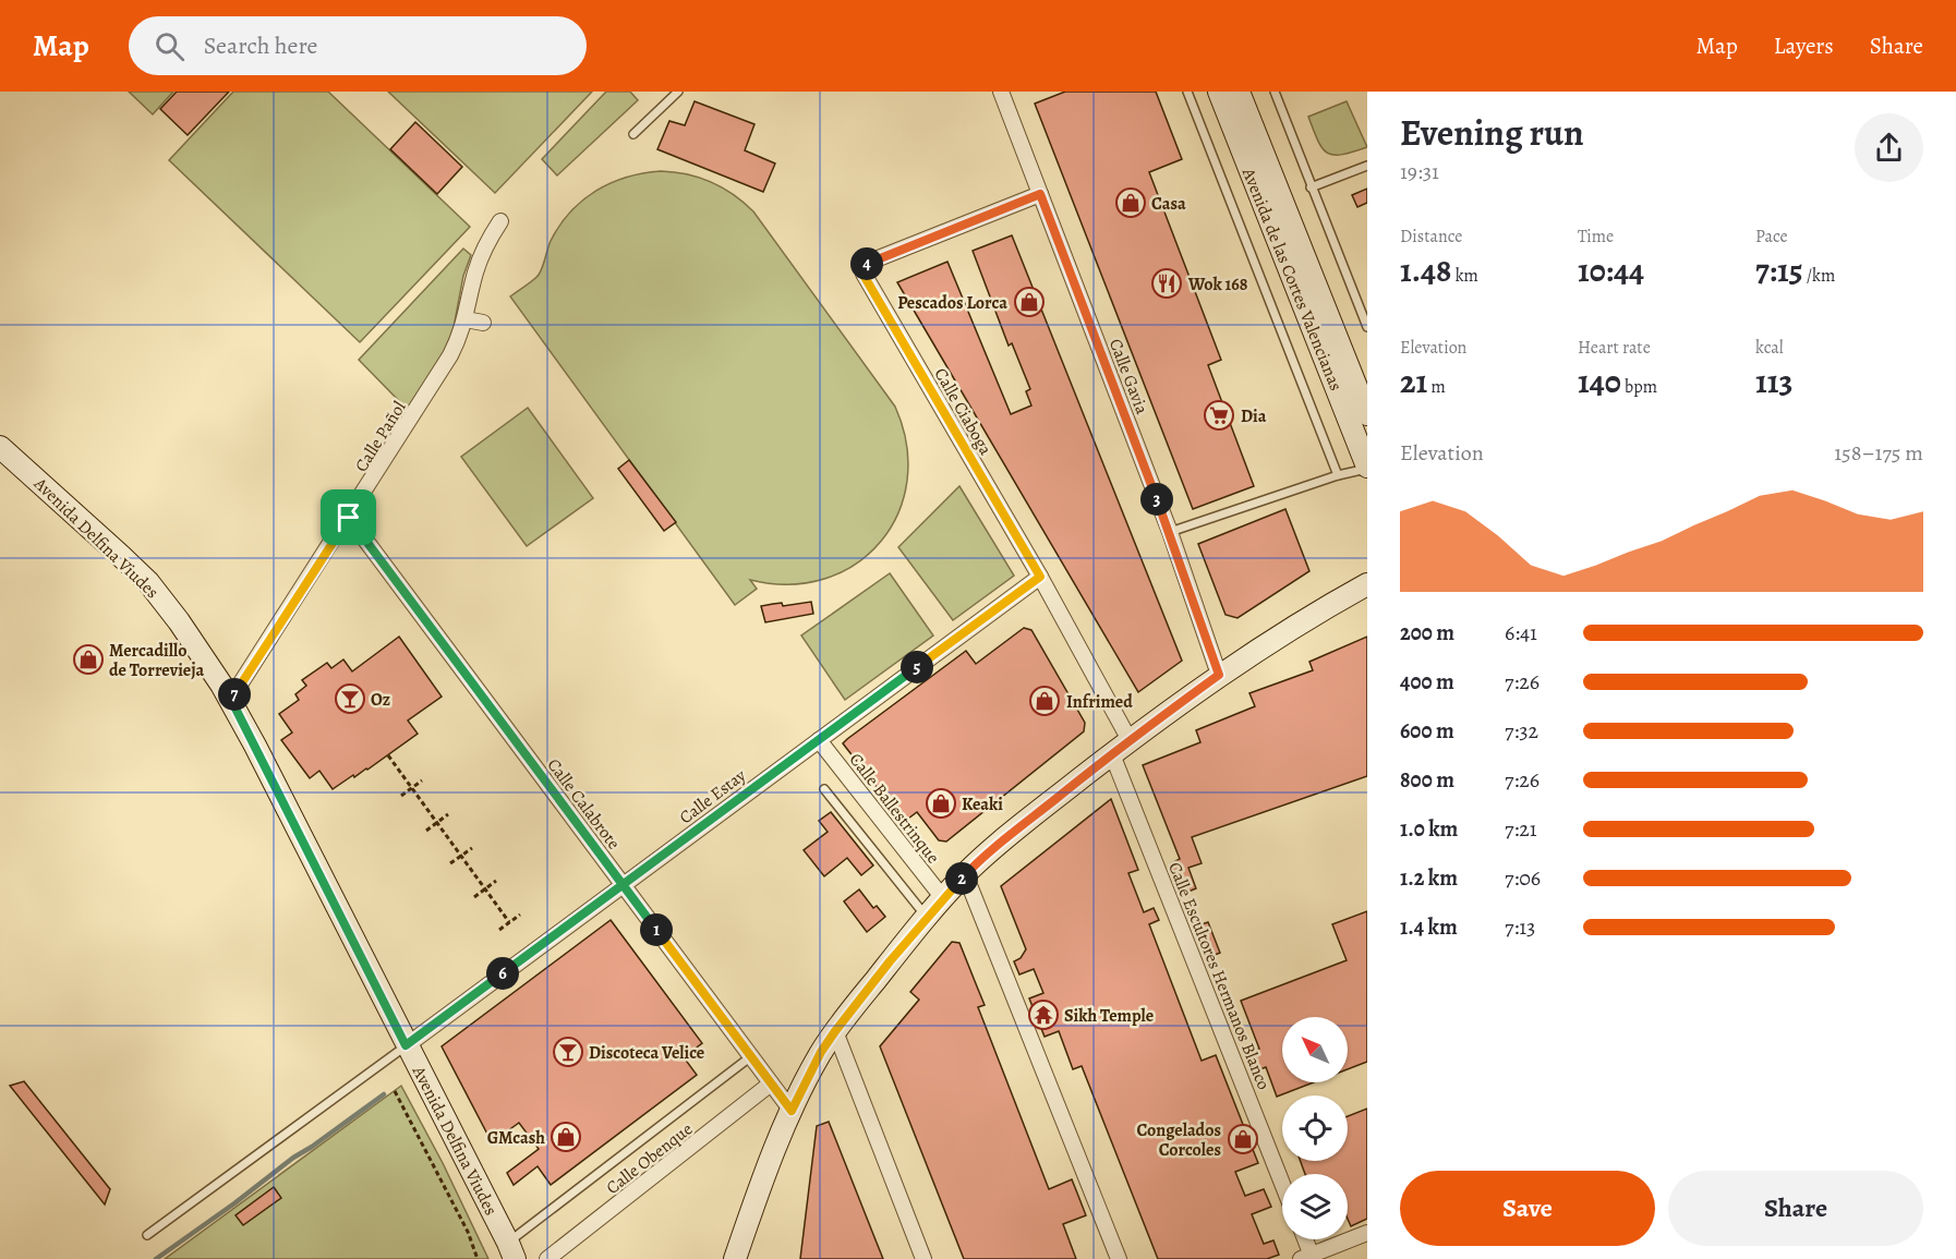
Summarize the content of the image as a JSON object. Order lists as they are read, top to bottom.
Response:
{
  "streets": {
    "main road": ["Avenida de las Cortes Valencianas", "Avenida Delfina Viudes"],
    "street": [
      "Calle Gavia",
      "Calle Ciaboga",
      "Calle Pañol",
      "Calle Estay",
      "Calle Calabrote",
      "Calle Ballestrinque",
      "Calle Escultores Hermanos Blanco",
      "Calle Obenque"
    ]
  },
  "crossings": [
    ["Calle Gavia", "Calle Ciaboga"],
    ["Calle Ciaboga", "Calle Estay"],
    ["Calle Pañol", "Avenida Delfina Viudes"],
    ["Calle Pañol", "Calle Calabrote"],
    ["Avenida Delfina Viudes", "Calle Estay"],
    ["Calle Estay", "Calle Calabrote"],
    ["Calle Estay", "Calle Ballestrinque"],
    ["Calle Calabrote", "Calle Obenque"]
  ],
  "places": {
    "shop": [
      "Casa",
      "Pescados Lorca",
      "Mercadillo de Torrevieja",
      "Infrimed",
      "Keaki",
      "GMcash",
      "Congelados Corcoles"
    ],
    "restaurant": ["Wok 168"],
    "supermarket": ["Dia"],
    "bar": ["Oz", "Discoteca Velice"],
    "temple": ["Sikh Temple"]
  },
  "north": "top left",
  "page": {
    "header": "Map",
    "search": "Search here",
    "nav": ["Map", "Layers", "Share"],
    "heading": ["Evening run", "19:31"],
    "stats": [
      ["Distance", "1.48 km"],
      ["Time", "10:44"],
      ["Pace", "7:15 /km"],
      ["Elevation", "21 m"],
      ["Heart rate", "140 bpm"],
      ["kcal", "113"]
    ],
    "pins": [
      "4",
      "3",
      "5",
      "7",
      "2",
      "1",
      "6"
    ],
    "chart": ["Elevation", "158–175 m"],
    "list": [
      {
        "name": "200 m",
        "note": "6:41"
      },
      {
        "name": "400 m",
        "note": "7:26"
      },
      {
        "name": "600 m",
        "note": "7:32"
      },
      {
        "name": "800 m",
        "note": "7:26"
      },
      {
        "name": "1.0 km",
        "note": "7:21"
      },
      {
        "name": "1.2 km",
        "note": "7:06"
      },
      {
        "name": "1.4 km",
        "note": "7:13"
      }
    ],
    "buttons": ["Save", "Share"]
  }
}
